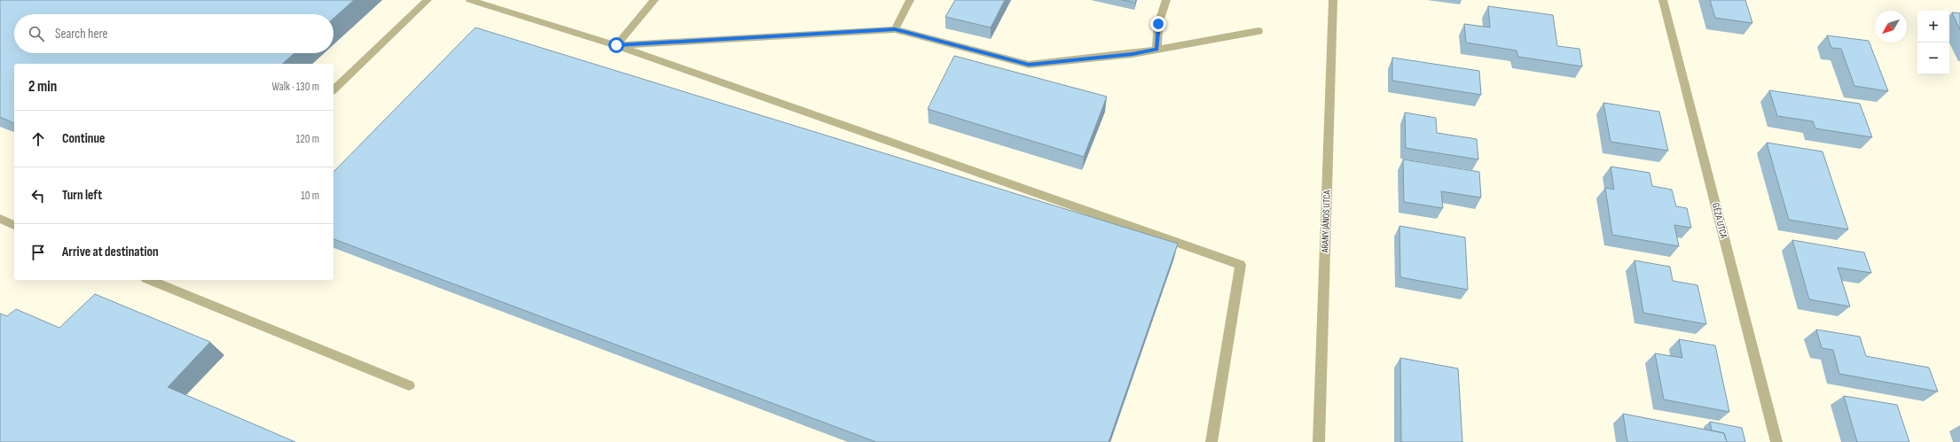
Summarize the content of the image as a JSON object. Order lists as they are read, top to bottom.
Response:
{
  "streets": {
    "street": ["GÉZA UTCA", "ARANY JÁNOS UTCA"]
  },
  "north": "bottom left",
  "page": {
    "map_buttons": ["+", "−"],
    "search": "Search here",
    "heading": ["2 min", "Walk · 130 m"],
    "list": [
      ["Continue", "120 m"],
      ["Turn left", "10 m"],
      "Arrive at destination"
    ]
  }
}
